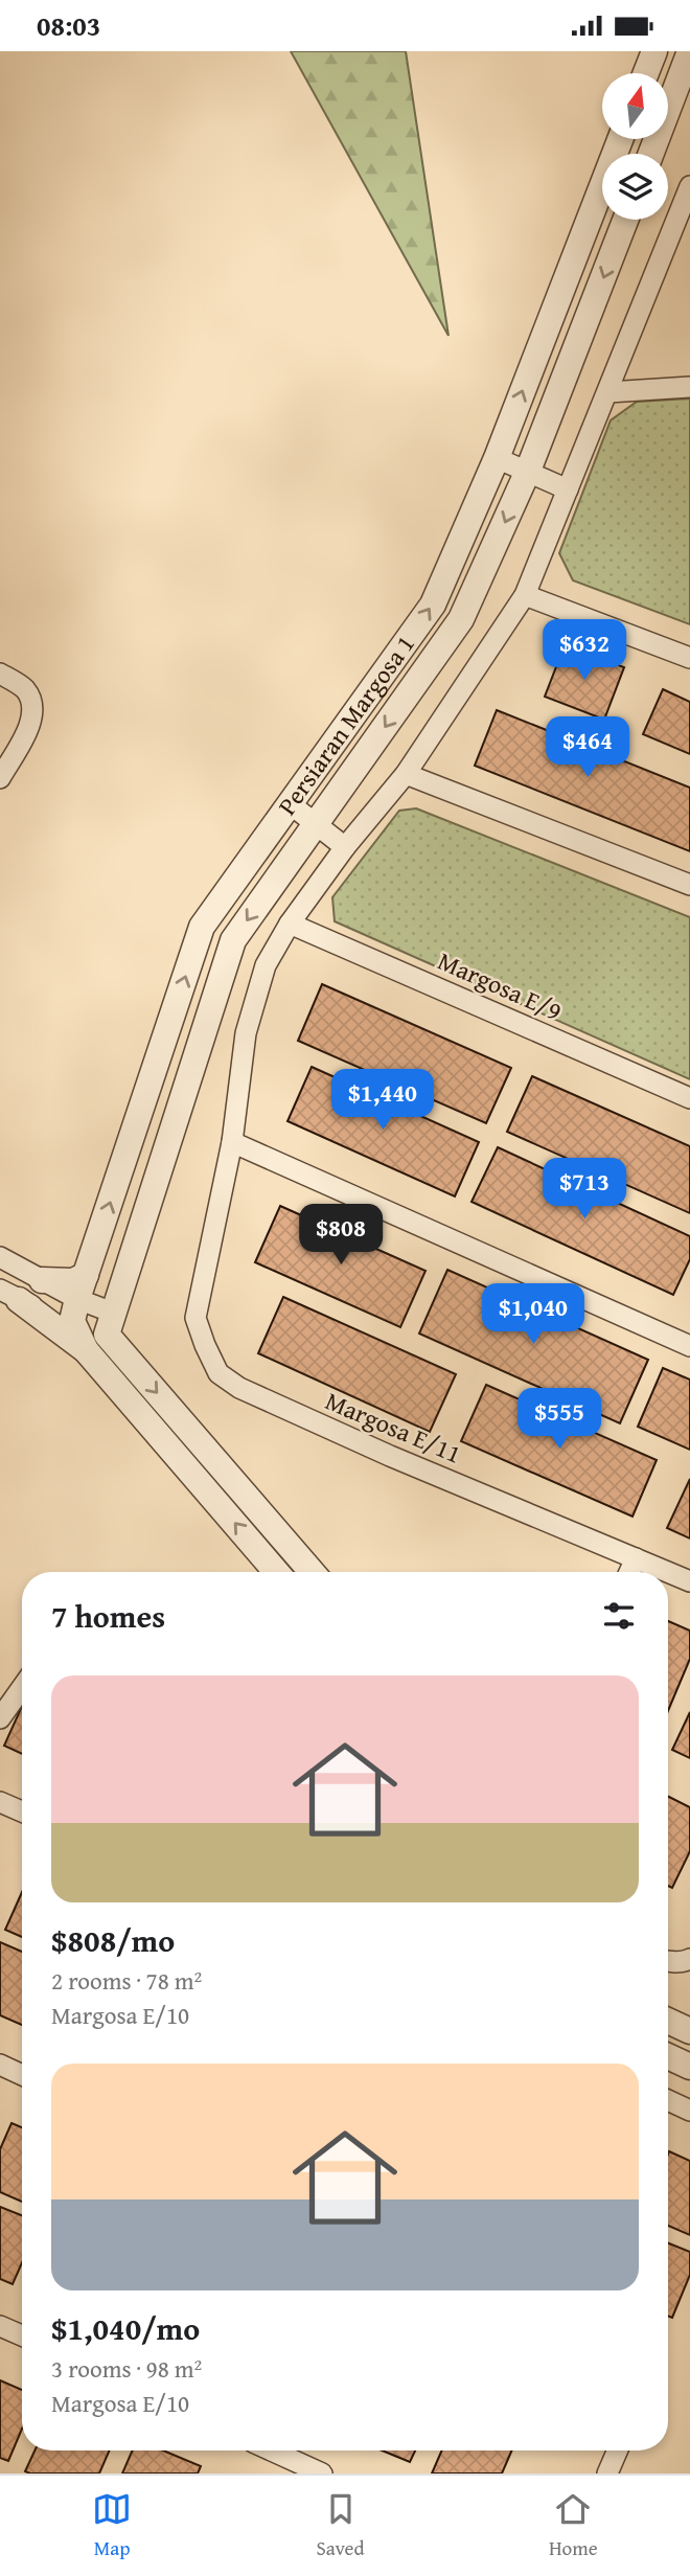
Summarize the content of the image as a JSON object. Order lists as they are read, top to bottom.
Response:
{
  "streets": {
    "street": ["Persiaran Margosa 1", "Margosa E/9", "Margosa E/11"]
  },
  "crossings": [
    ["Margosa E/9", "Margosa E/11"]
  ],
  "north": "top",
  "page": {
    "status": "08:03",
    "price": [
      "$632",
      "$464",
      "$1,440",
      "$713",
      "$808",
      "$1,040",
      "$555"
    ],
    "heading": "7 homes",
    "list": [
      {
        "name": "$808/mo",
        "note": "2 rooms · 78 m² · Margosa E/10"
      },
      {
        "name": "$1,040/mo",
        "note": "3 rooms · 98 m² · Margosa E/10"
      }
    ],
    "tabs": ["Map", "Saved", "Home"]
  }
}
